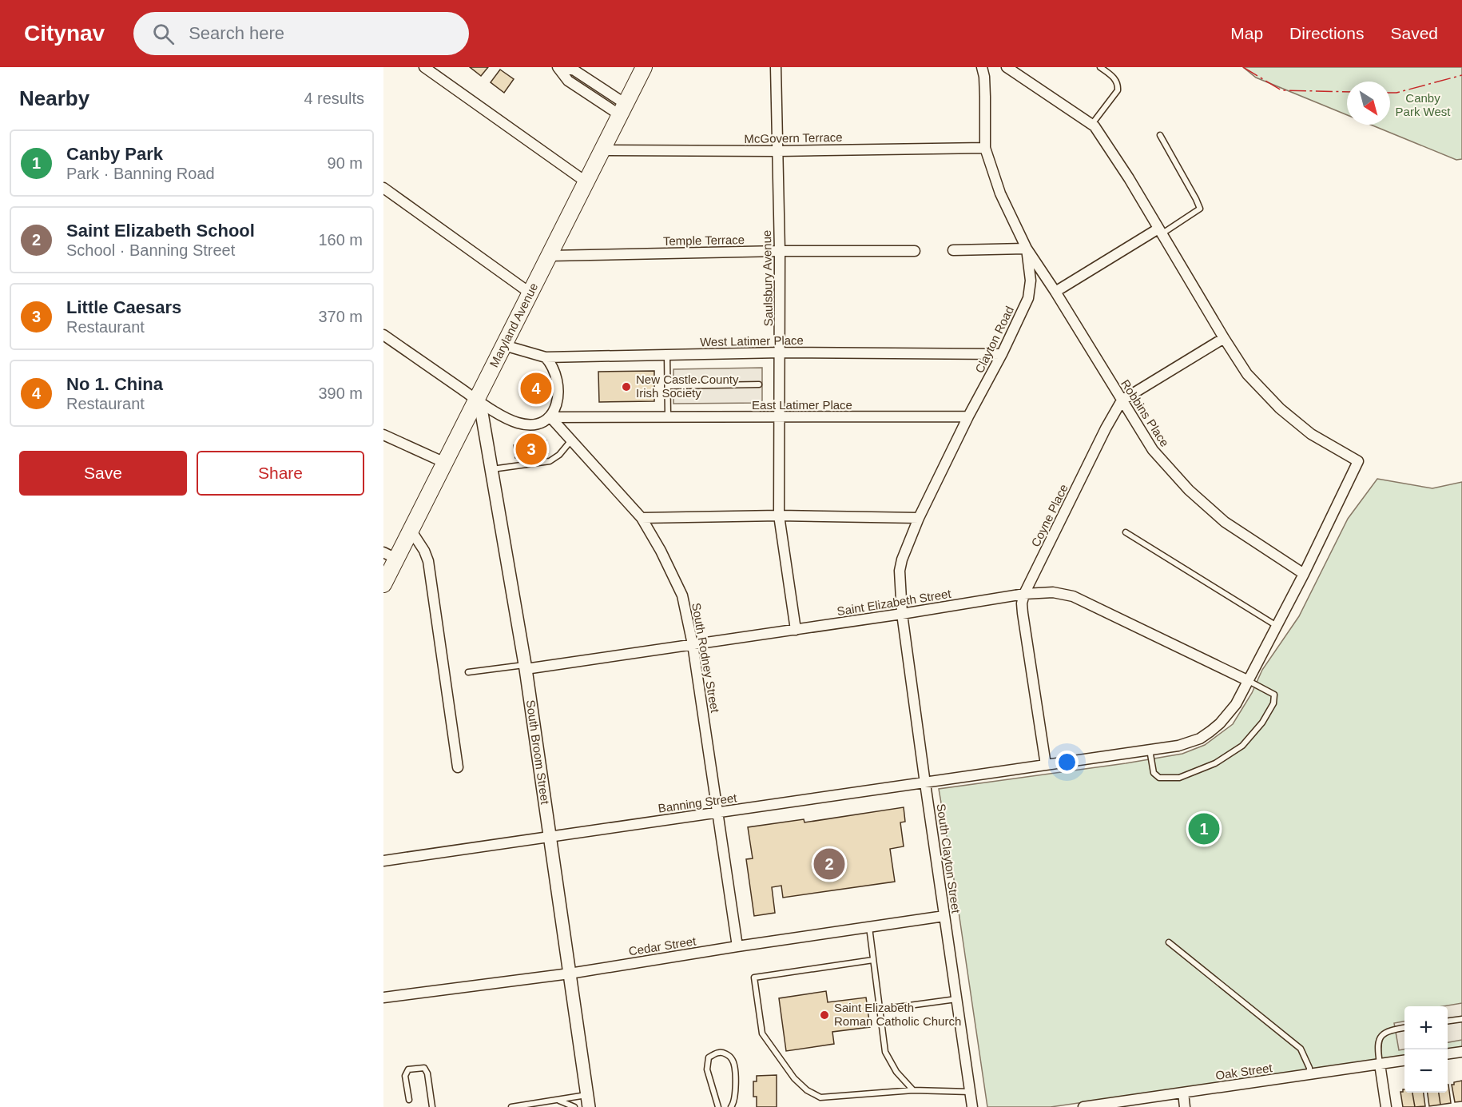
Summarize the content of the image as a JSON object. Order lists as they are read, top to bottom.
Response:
{
  "streets": {
    "main road": ["Maryland Avenue"],
    "street": [
      "McGovern Terrace",
      "Temple Terrace",
      "Saulsbury Avenue",
      "Clayton Road",
      "West Latimer Place",
      "East Latimer Place",
      "Robbins Place",
      "Coyne Place",
      "Saint Elizabeth Street",
      "South Rodney Street",
      "South Broom Street",
      "Banning Street",
      "South Clayton Street",
      "Cedar Street",
      "Oak Street"
    ]
  },
  "crossings": [
    ["McGovern Terrace", "Saulsbury Avenue"],
    ["McGovern Terrace", "Maryland Avenue"],
    ["McGovern Terrace", "Clayton Road"],
    ["Temple Terrace", "Saulsbury Avenue"],
    ["Temple Terrace", "Maryland Avenue"],
    ["Saulsbury Avenue", "West Latimer Place"],
    ["Saulsbury Avenue", "East Latimer Place"],
    ["Saulsbury Avenue", "Saint Elizabeth Street"],
    ["Maryland Avenue", "West Latimer Place"],
    ["Maryland Avenue", "East Latimer Place"],
    ["Maryland Avenue", "South Rodney Street"],
    ["Maryland Avenue", "South Broom Street"],
    ["Clayton Road", "West Latimer Place"],
    ["Clayton Road", "East Latimer Place"],
    ["Clayton Road", "Robbins Place"],
    ["Clayton Road", "Saint Elizabeth Street"],
    ["Clayton Road", "South Clayton Street"],
    ["West Latimer Place", "East Latimer Place"],
    ["West Latimer Place", "South Rodney Street"],
    ["West Latimer Place", "South Broom Street"],
    ["East Latimer Place", "South Rodney Street"],
    ["East Latimer Place", "South Broom Street"],
    ["Robbins Place", "Coyne Place"],
    ["Robbins Place", "Banning Street"],
    ["Coyne Place", "Saint Elizabeth Street"],
    ["Coyne Place", "Banning Street"],
    ["Saint Elizabeth Street", "South Rodney Street"],
    ["Saint Elizabeth Street", "South Broom Street"],
    ["Saint Elizabeth Street", "Banning Street"],
    ["Saint Elizabeth Street", "South Clayton Street"],
    ["South Rodney Street", "South Broom Street"],
    ["South Rodney Street", "Banning Street"],
    ["South Rodney Street", "Cedar Street"],
    ["South Broom Street", "Banning Street"],
    ["South Broom Street", "Cedar Street"],
    ["Banning Street", "South Clayton Street"],
    ["South Clayton Street", "Cedar Street"]
  ],
  "parks": ["Canby Park West"],
  "places": ["New Castle County Irish Society", "Saint Elizabeth Roman Catholic Church"],
  "north": "bottom right",
  "page": {
    "header": "Citynav",
    "search": "Search here",
    "nav": ["Map", "Directions", "Saved"],
    "heading": ["Nearby", "4 results"],
    "list": [
      {
        "mark": "1",
        "name": "Canby Park",
        "note": "Park · Banning Road",
        "value": "90 m"
      },
      {
        "mark": "2",
        "name": "Saint Elizabeth School",
        "note": "School · Banning Street",
        "value": "160 m"
      },
      {
        "mark": "3",
        "name": "Little Caesars",
        "note": "Restaurant",
        "value": "370 m"
      },
      {
        "mark": "4",
        "name": "No 1. China",
        "note": "Restaurant",
        "value": "390 m"
      }
    ],
    "pins": [
      "4",
      "3",
      "1",
      "2"
    ],
    "buttons": ["Save", "Share"],
    "map_buttons": ["+", "−"]
  }
}
